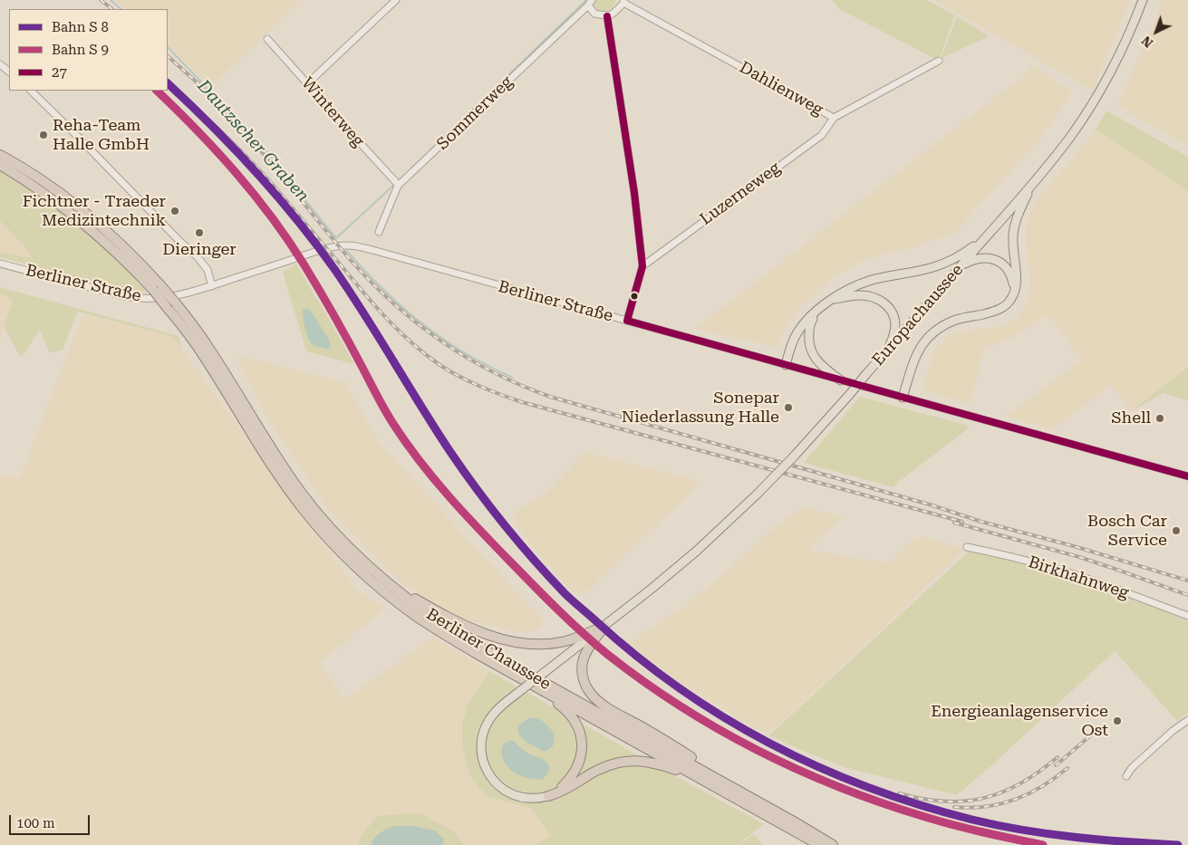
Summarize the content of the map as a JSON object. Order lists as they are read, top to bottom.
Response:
{
  "streets": {
    "highway": ["Berliner Chaussee"],
    "main road": ["Europachaussee"],
    "street": [
      "Dahlienweg",
      "Winterweg",
      "Sommerweg",
      "Luzerneweg",
      "Berliner Straße",
      "Birkhahnweg"
    ]
  },
  "crossings": [
    ["Dahlienweg", "Luzerneweg"],
    ["Winterweg", "Sommerweg"]
  ],
  "water": ["Dautzscher Graben"],
  "places": [
    "Reha-Team Halle GmbH",
    "Fichtner - Traeder Medizintechnik",
    "Dieringer",
    "Sonepar Niederlassung Halle",
    "Shell",
    "Bosch Car Service",
    "Energieanlagenservice Ost"
  ],
  "lines": ["transit line 27"],
  "legend": ["Bahn S 8", "Bahn S 9", "27"],
  "scale_bar": "100 m",
  "north": "bottom left"
}
